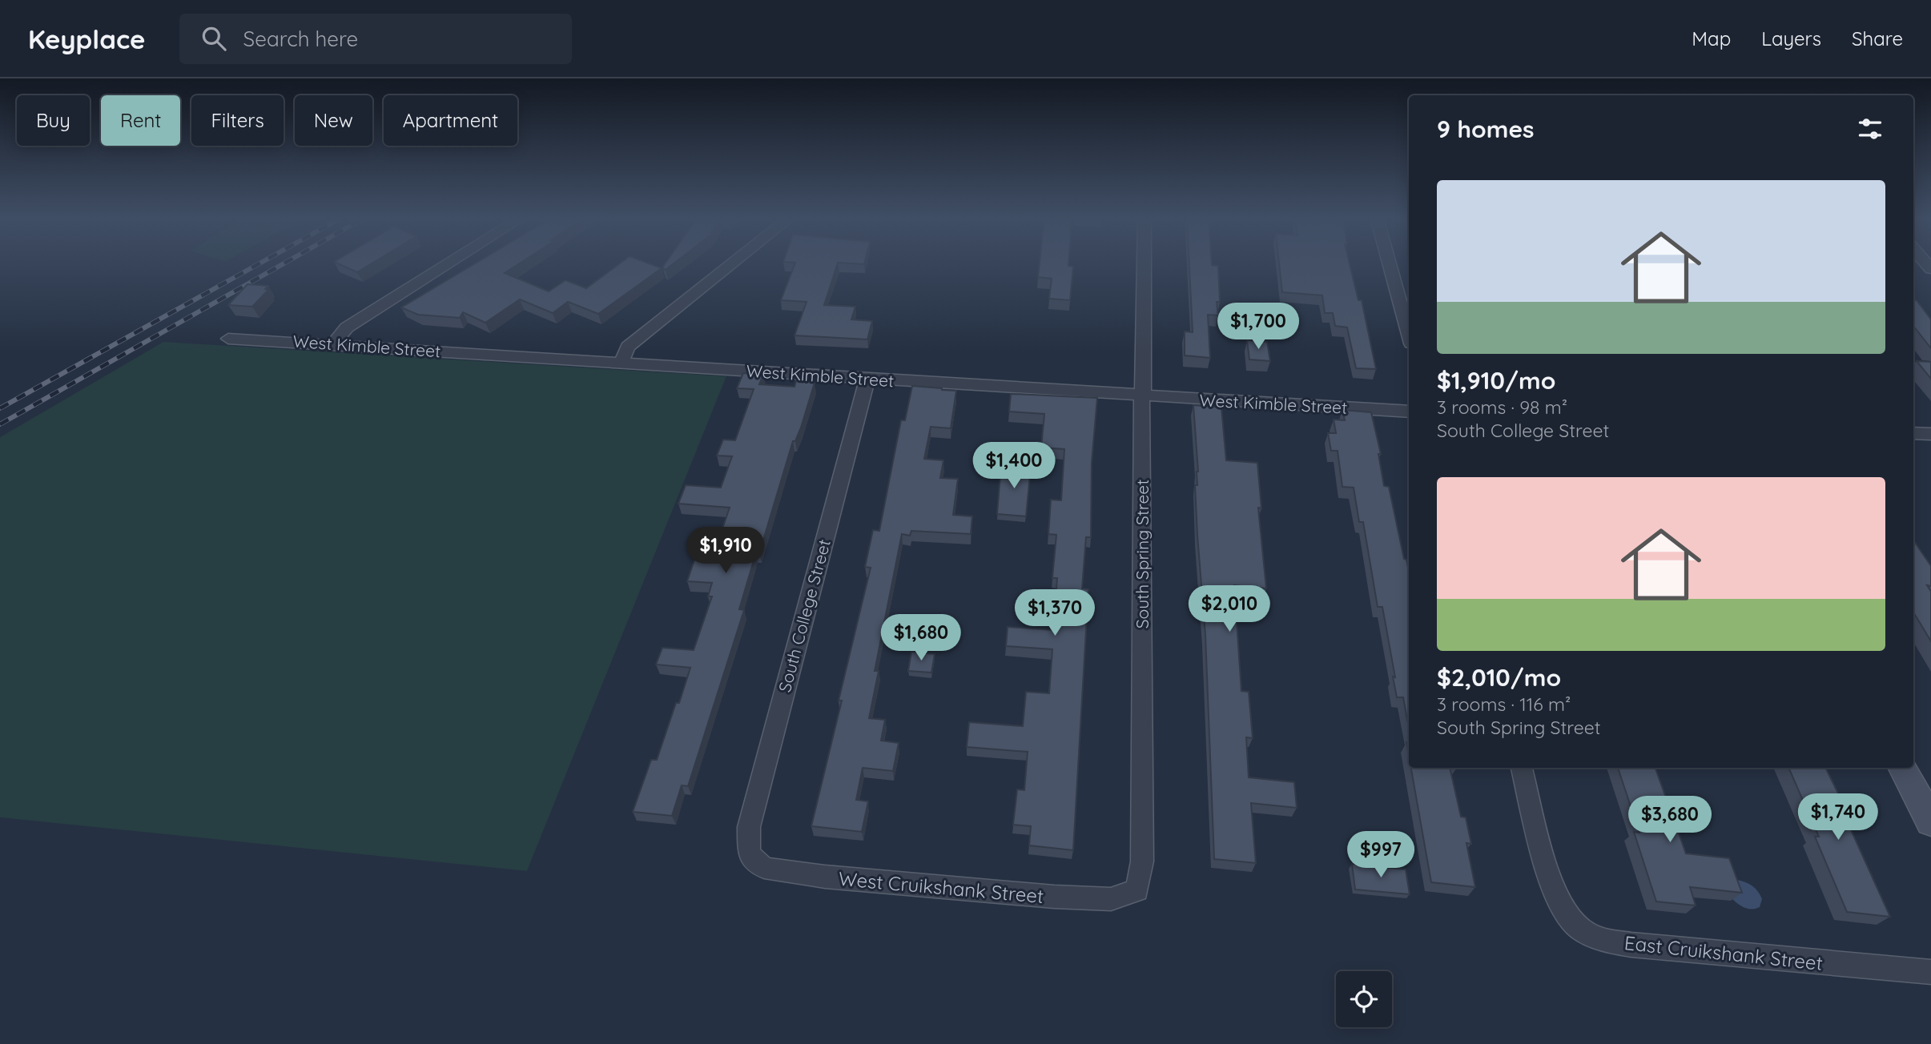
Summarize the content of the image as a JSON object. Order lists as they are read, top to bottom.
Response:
{
  "streets": {
    "street": [
      "West Kimble Street",
      "South Spring Street",
      "South College Street",
      "West Cruikshank Street",
      "East Cruikshank Street"
    ]
  },
  "crossings": [
    ["West Kimble Street", "South Spring Street"],
    ["West Kimble Street", "South College Street"],
    ["South Spring Street", "West Cruikshank Street"],
    ["South College Street", "West Cruikshank Street"]
  ],
  "page": {
    "header": "Keyplace",
    "search": "Search here",
    "nav": ["Map", "Layers", "Share"],
    "chip": [
      "Buy",
      "Rent",
      "Filters",
      "New",
      "Apartment"
    ],
    "heading": "9 homes",
    "list": [
      {
        "name": "$1,910/mo",
        "note": "3 rooms · 98 m² · South College Street"
      },
      {
        "name": "$2,010/mo",
        "note": "3 rooms · 116 m² · South Spring Street"
      }
    ],
    "price": [
      "$1,700",
      "$1,400",
      "$1,910",
      "$2,010",
      "$1,370",
      "$1,680",
      "$1,740",
      "$3,680",
      "$997"
    ]
  }
}
